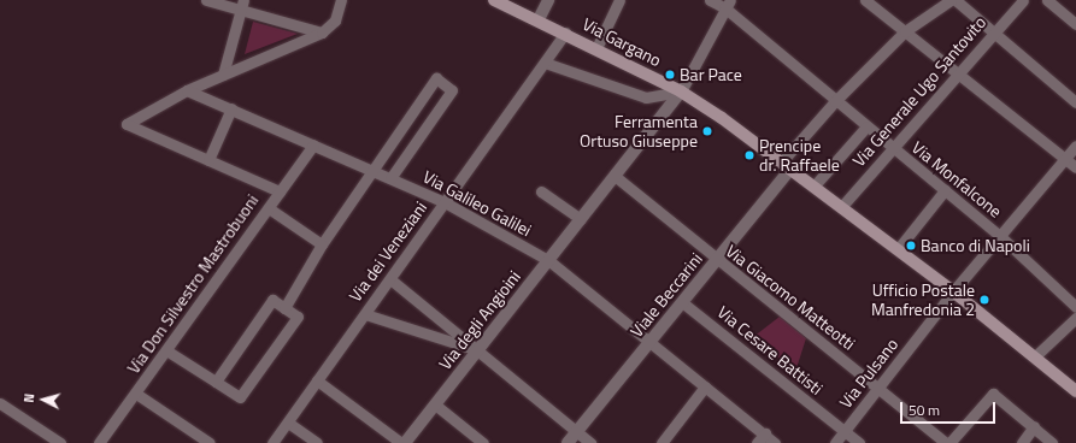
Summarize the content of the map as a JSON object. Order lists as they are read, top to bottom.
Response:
{
  "streets": {
    "main road": ["Via Gargano"],
    "street": [
      "Via Generale Ugo Santovito",
      "Via Monfalcone",
      "Via Galileo Galilei",
      "Via dei Veneziani",
      "Via Don Silvestro Mastrobuoni",
      "Viale Beccarini",
      "Via Giacomo Matteotti",
      "Via degli Angioini",
      "Via Cesare Battisti",
      "Via Pulsano"
    ]
  },
  "crossings": [
    ["Via Gargano", "Via Generale Ugo Santovito"],
    ["Via Gargano", "Via dei Veneziani"],
    ["Via Gargano", "Viale Beccarini"],
    ["Via Gargano", "Via degli Angioini"],
    ["Via Gargano", "Via Pulsano"],
    ["Via Generale Ugo Santovito", "Via Monfalcone"],
    ["Via Monfalcone", "Viale Beccarini"],
    ["Via Monfalcone", "Via Pulsano"],
    ["Via Galileo Galilei", "Via dei Veneziani"],
    ["Via Galileo Galilei", "Via Don Silvestro Mastrobuoni"],
    ["Via Galileo Galilei", "Viale Beccarini"],
    ["Via Galileo Galilei", "Via degli Angioini"],
    ["Viale Beccarini", "Via Giacomo Matteotti"],
    ["Viale Beccarini", "Via Cesare Battisti"],
    ["Via Giacomo Matteotti", "Via degli Angioini"],
    ["Via Giacomo Matteotti", "Via Pulsano"],
    ["Via Cesare Battisti", "Via Pulsano"]
  ],
  "places": [
    "Bar Pace",
    "Ferramenta Ortuso Giuseppe",
    "Prencipe dr. Raffaele",
    "Banco di Napoli",
    "Ufficio Postale Manfredonia 2"
  ],
  "scale_bar": "50 m",
  "north": "left"
}
